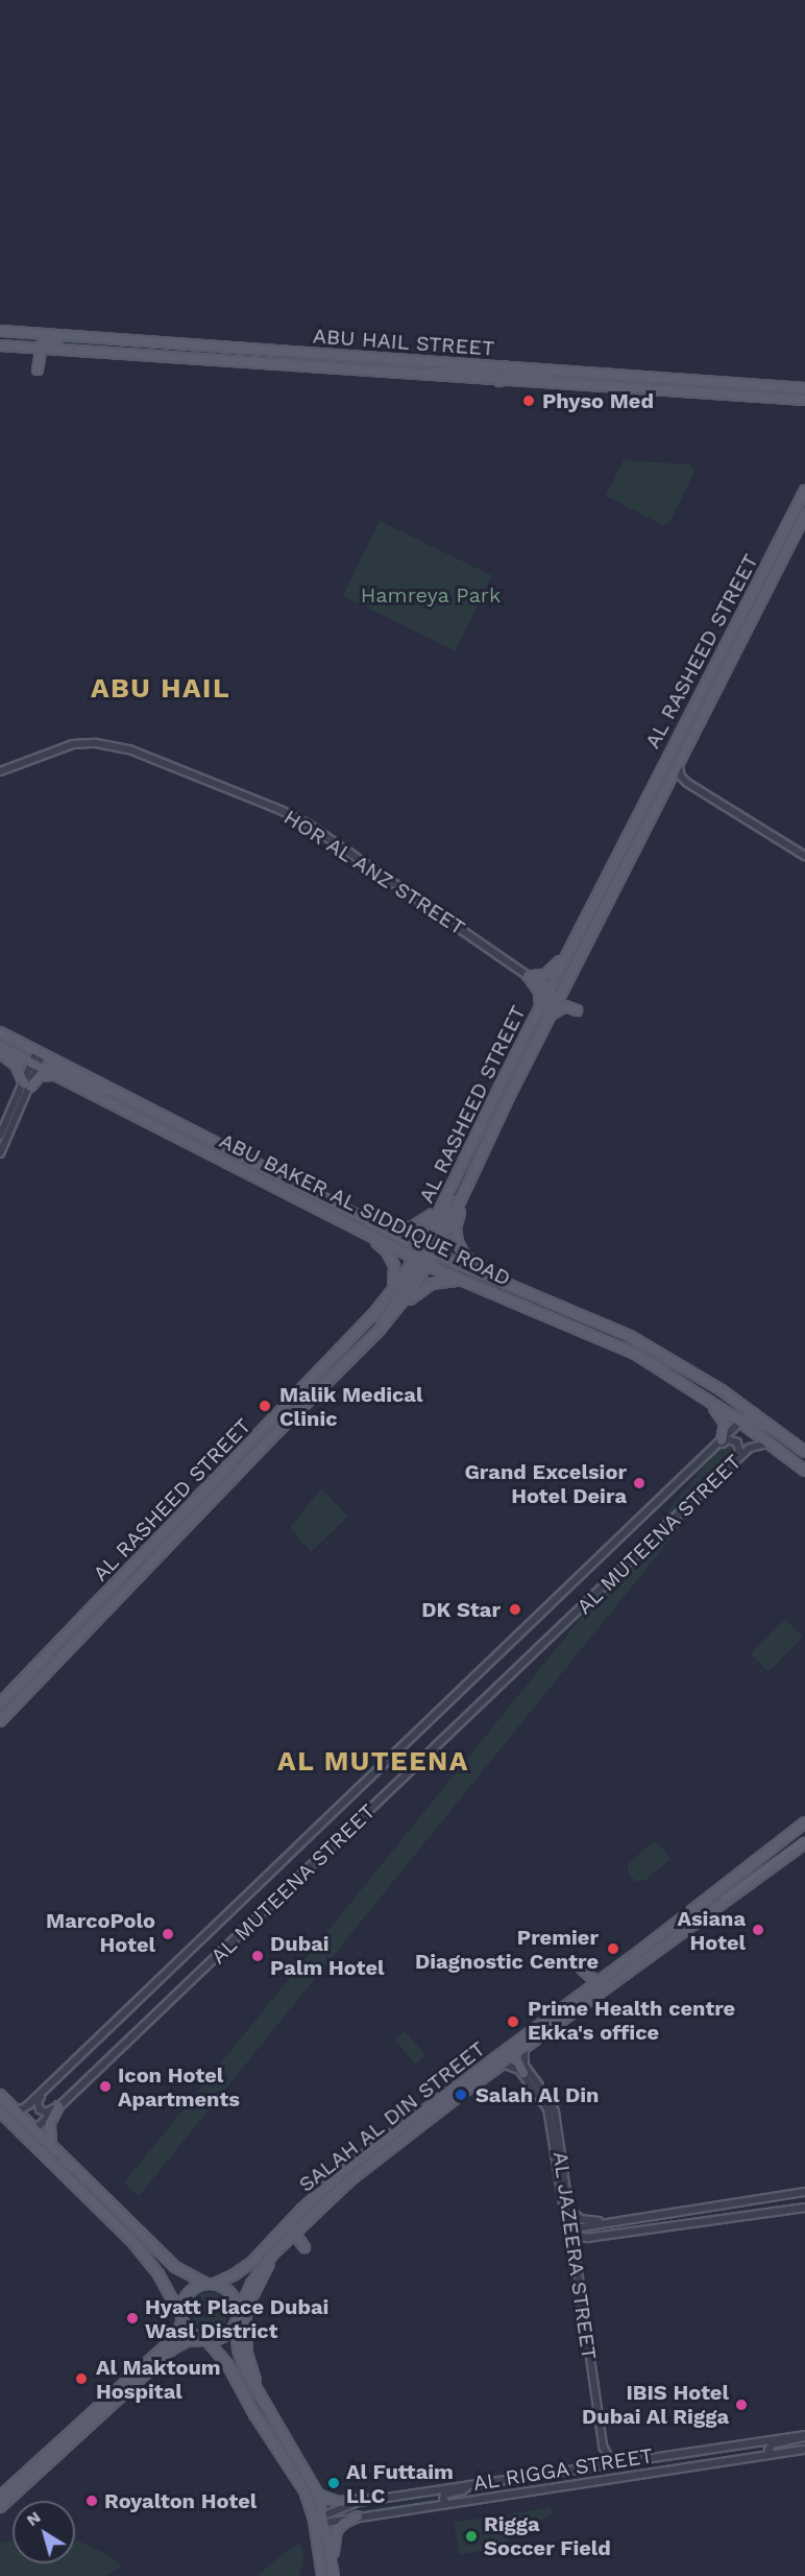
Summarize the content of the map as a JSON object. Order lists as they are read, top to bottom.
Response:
{
  "streets": {
    "main road": [
      "ABU HAIL STREET",
      "AL RASHEED STREET",
      "ABU BAKER AL SIDDIQUE ROAD",
      "SALAH AL DIN STREET"
    ],
    "street": [
      "HOR AL ANZ STREET",
      "AL MUTEENA STREET",
      "AL JAZEERA STREET",
      "AL RIGGA STREET"
    ]
  },
  "crossings": [
    ["AL RASHEED STREET", "ABU BAKER AL SIDDIQUE ROAD"],
    ["ABU BAKER AL SIDDIQUE ROAD", "AL MUTEENA STREET"],
    ["SALAH AL DIN STREET", "AL JAZEERA STREET"],
    ["AL JAZEERA STREET", "AL RIGGA STREET"]
  ],
  "districts": ["ABU HAIL", "AL MUTEENA"],
  "parks": ["Hamreya Park"],
  "places": [
    "Physo Med",
    "Malik Medical Clinic",
    "Grand Excelsior Hotel Deira",
    "DK Star",
    "Asiana Hotel",
    "MarcoPolo Hotel",
    "Premier Diagnostic Centre",
    "Dubai Palm Hotel",
    "Prime Health centre Ekka's office",
    "Icon Hotel Apartments",
    "Salah Al Din",
    "Hyatt Place Dubai Wasl District",
    "Al Maktoum Hospital",
    "IBIS Hotel Dubai Al Rigga",
    "Al Futtaim LLC",
    "Royalton Hotel",
    "Rigga Soccer Field"
  ],
  "north": "top left"
}
